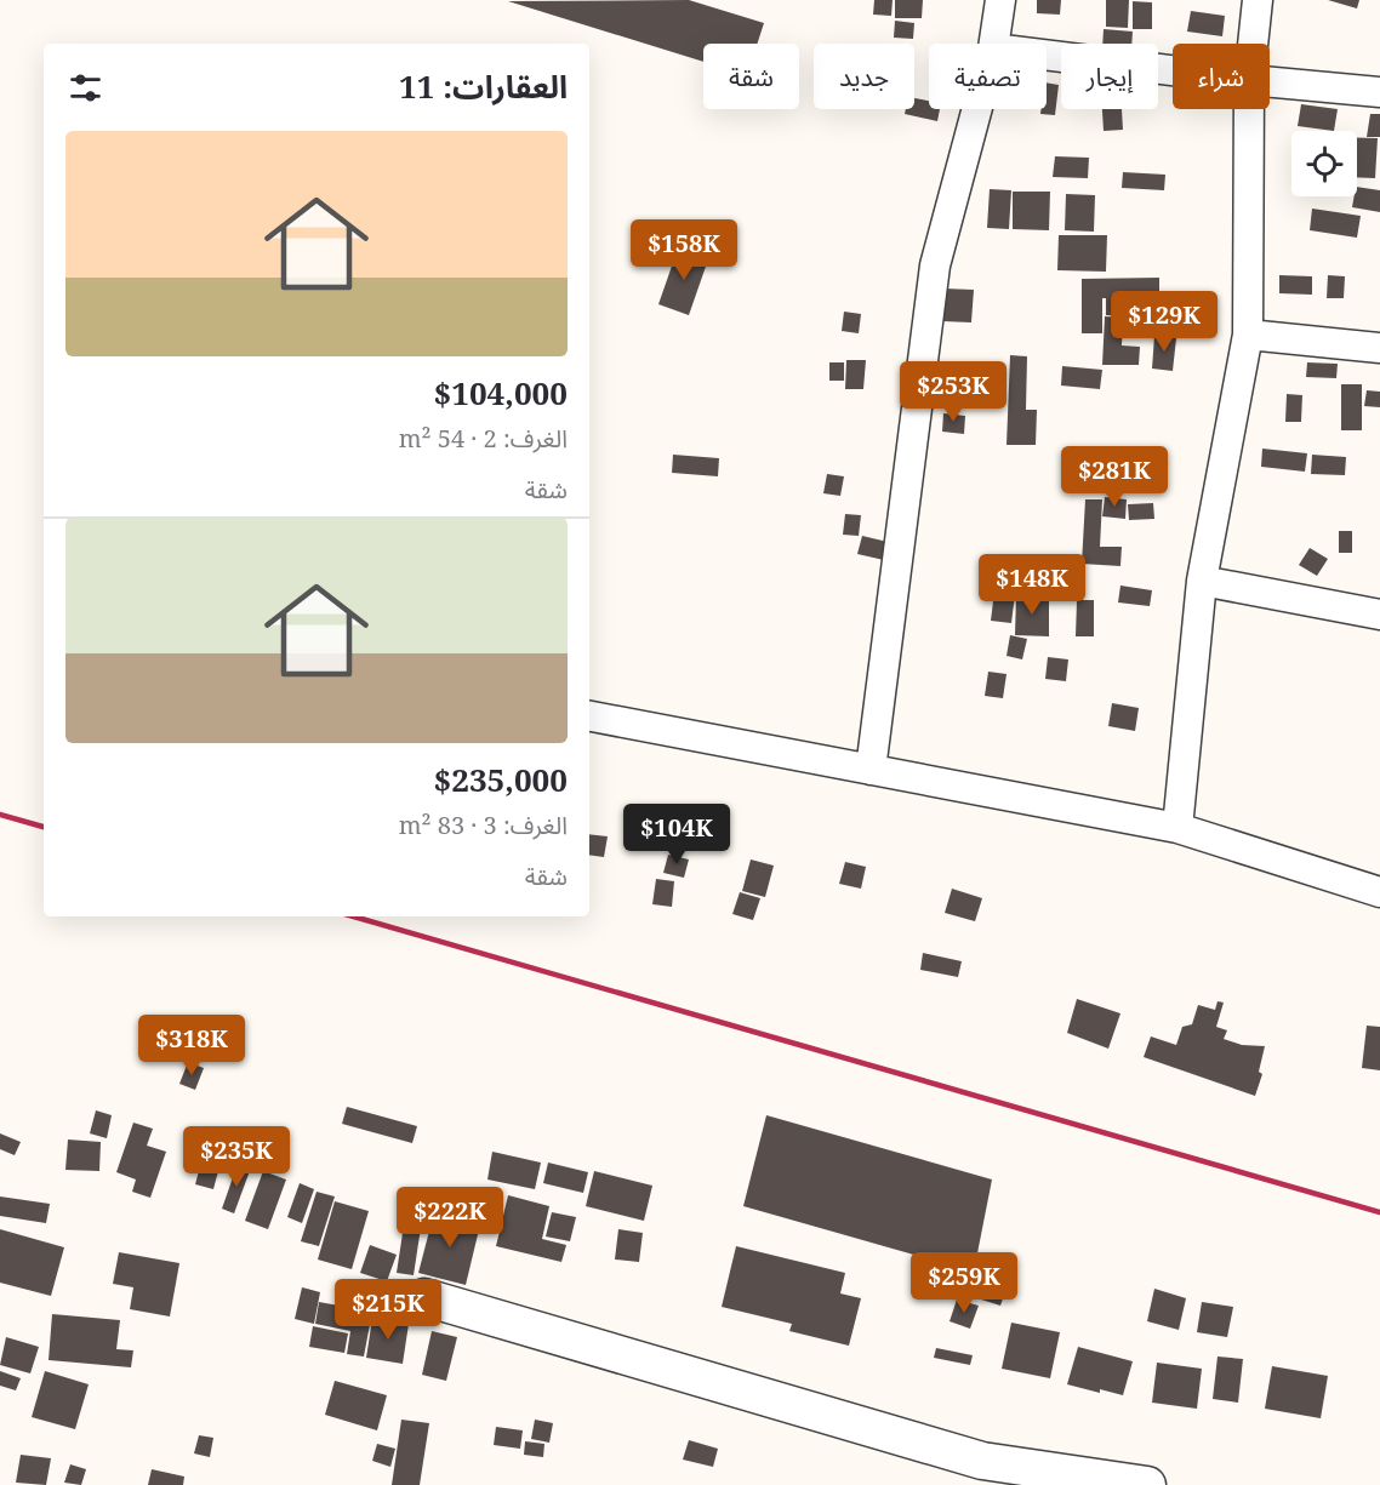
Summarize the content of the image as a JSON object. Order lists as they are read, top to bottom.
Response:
{
  "page": {
    "chip": [
      "شراء",
      "إيجار",
      "تصفية",
      "جديد",
      "شقة"
    ],
    "heading": "العقارات: 11",
    "list": [
      {
        "name": "$104,000",
        "note": "الغرف: 2 · 54 m² · شقة"
      },
      {
        "name": "$235,000",
        "note": "الغرف: 3 · 83 m² · شقة"
      }
    ],
    "price": [
      "$158K",
      "$129K",
      "$253K",
      "$281K",
      "$148K",
      "$104K",
      "$318K",
      "$235K",
      "$222K",
      "$259K",
      "$215K"
    ]
  }
}
